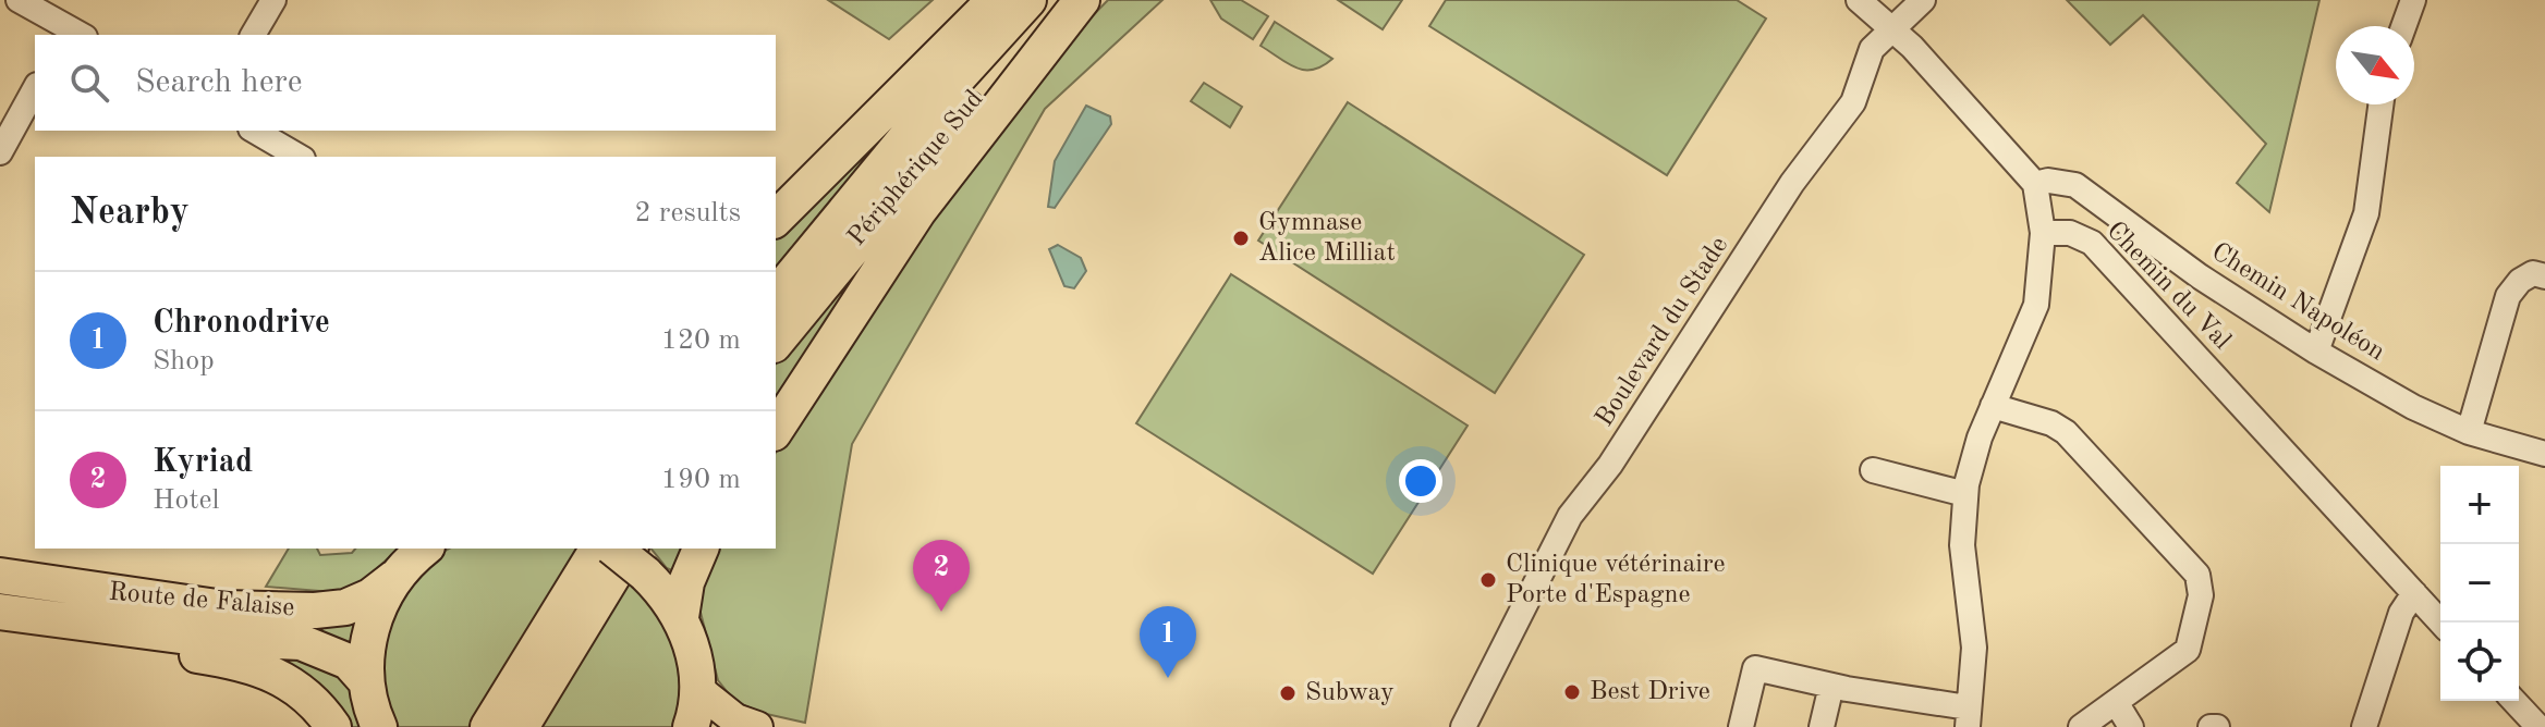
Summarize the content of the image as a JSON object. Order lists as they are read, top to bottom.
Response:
{
  "streets": {
    "highway": ["Périphérique Sud", "Route de Falaise"],
    "street": ["Chemin du Val", "Chemin Napoléon", "Boulevard du Stade"]
  },
  "places": [
    "Gymnase Alice Milliat",
    "Clinique vétérinaire Porte d'Espagne",
    "Best Drive",
    "Subway"
  ],
  "north": "bottom right",
  "page": {
    "search": "Search here",
    "heading": ["Nearby", "2 results"],
    "list": [
      {
        "mark": "1",
        "name": "Chronodrive",
        "note": "Shop",
        "value": "120 m"
      },
      {
        "mark": "2",
        "name": "Kyriad",
        "note": "Hotel",
        "value": "190 m"
      }
    ],
    "map_buttons": ["+", "−"],
    "pins": ["2", "1"]
  }
}
